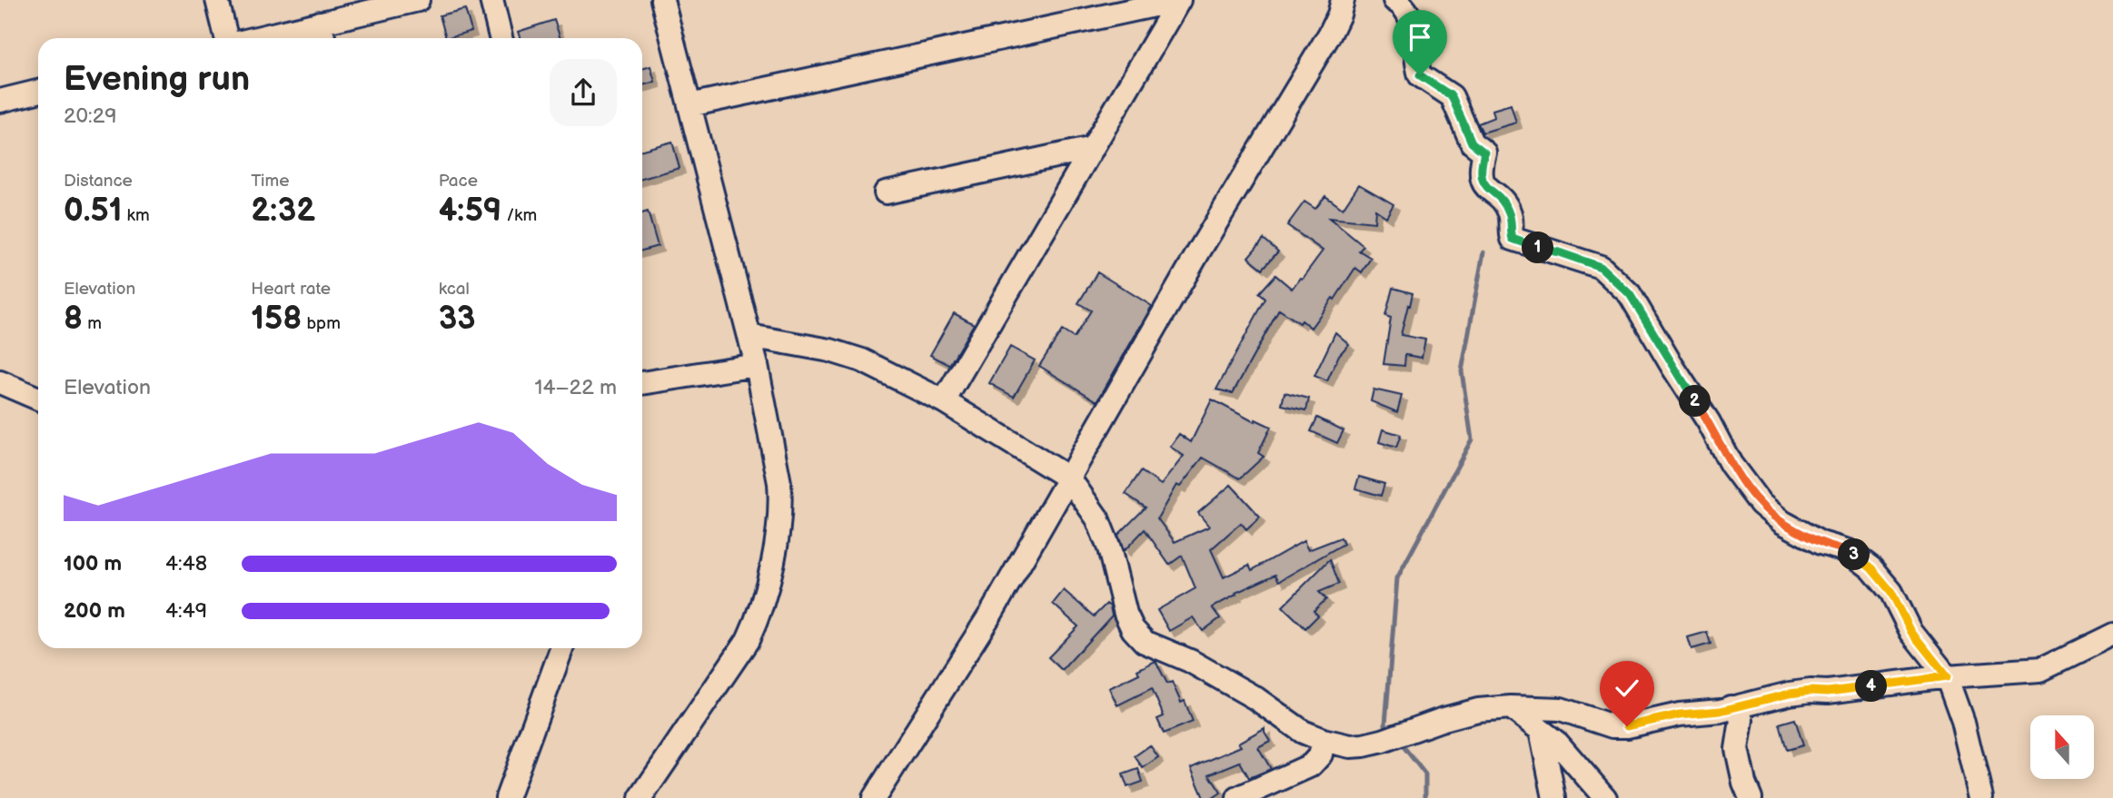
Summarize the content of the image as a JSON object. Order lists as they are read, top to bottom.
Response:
{
  "north": "top",
  "page": {
    "heading": ["Evening run", "20:29"],
    "stats": [
      ["Distance", "0.51 km"],
      ["Time", "2:32"],
      ["Pace", "4:59 /km"],
      ["Elevation", "8 m"],
      ["Heart rate", "158 bpm"],
      ["kcal", "33"]
    ],
    "pins": [
      "1",
      "2",
      "3",
      "4"
    ],
    "chart": ["Elevation", "14–22 m"],
    "list": [
      {
        "name": "100 m",
        "note": "4:48"
      },
      {
        "name": "200 m",
        "note": "4:49"
      }
    ]
  }
}
